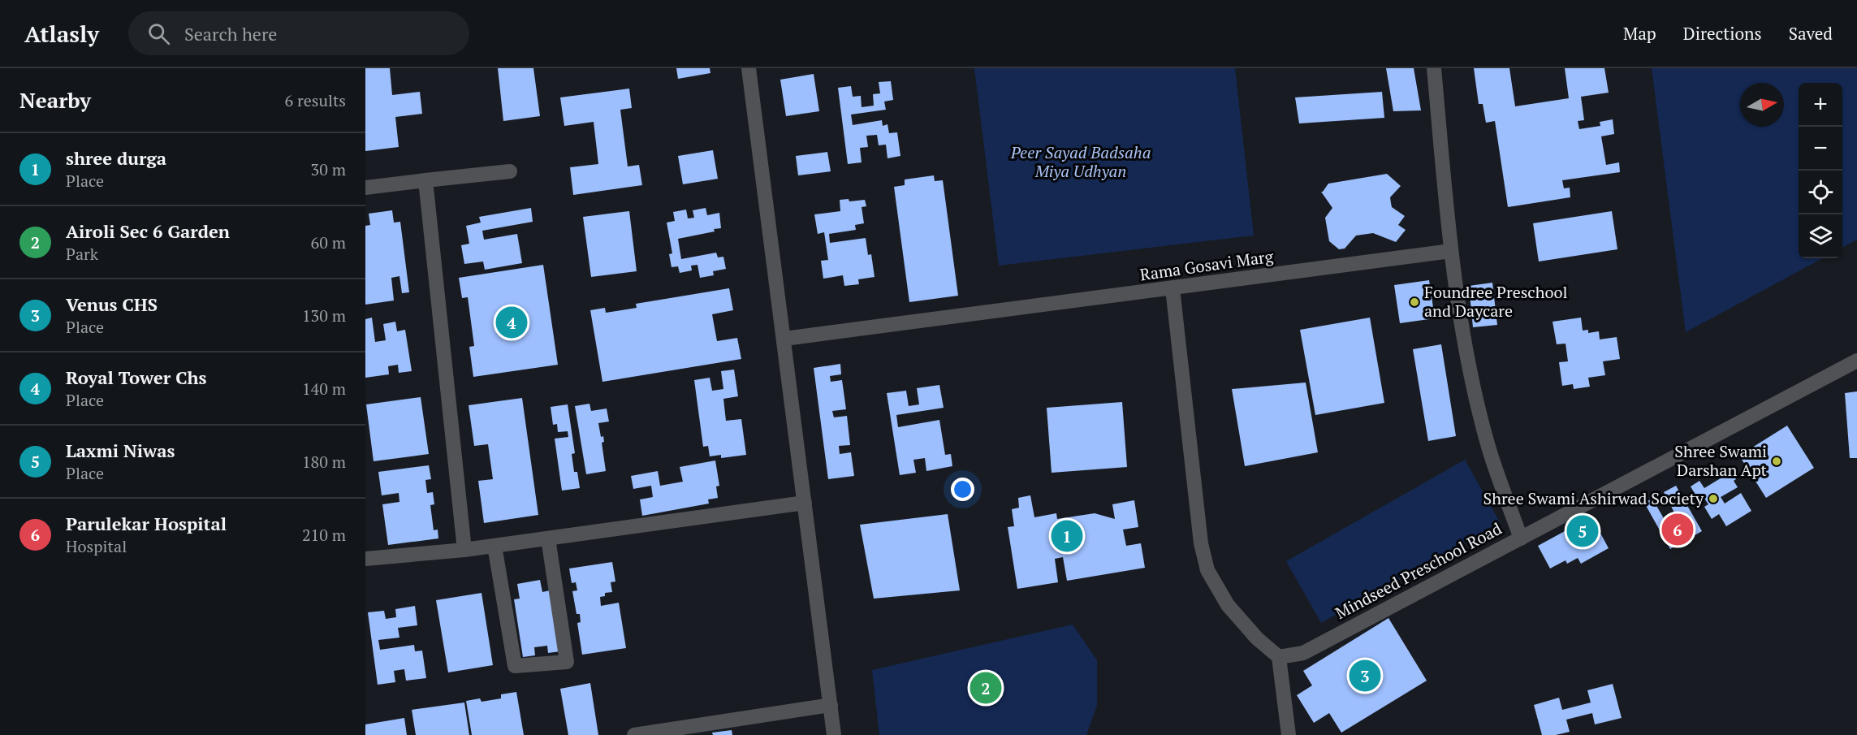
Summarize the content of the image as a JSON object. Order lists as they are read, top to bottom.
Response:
{
  "streets": {
    "street": ["Rama Gosavi Marg", "Mindseed Preschool Road"]
  },
  "parks": ["Peer Sayad Badsaha Miya Udhyan"],
  "places": ["Foundree Preschool and Daycare", "Shree Swami Darshan Apt", "Shree Swami Ashirwad Society"],
  "north": "right",
  "page": {
    "header": "Atlasly",
    "search": "Search here",
    "nav": ["Map", "Directions", "Saved"],
    "heading": ["Nearby", "6 results"],
    "map_buttons": ["+", "−"],
    "list": [
      {
        "mark": "1",
        "name": "shree durga",
        "note": "Place",
        "value": "30 m"
      },
      {
        "mark": "2",
        "name": "Airoli Sec 6 Garden",
        "note": "Park",
        "value": "60 m"
      },
      {
        "mark": "3",
        "name": "Venus CHS",
        "note": "Place",
        "value": "130 m"
      },
      {
        "mark": "4",
        "name": "Royal Tower Chs",
        "note": "Place",
        "value": "140 m"
      },
      {
        "mark": "5",
        "name": "Laxmi Niwas",
        "note": "Place",
        "value": "180 m"
      },
      {
        "mark": "6",
        "name": "Parulekar Hospital",
        "note": "Hospital",
        "value": "210 m"
      }
    ],
    "pins": [
      "4",
      "6",
      "5",
      "1",
      "3",
      "2"
    ]
  }
}
